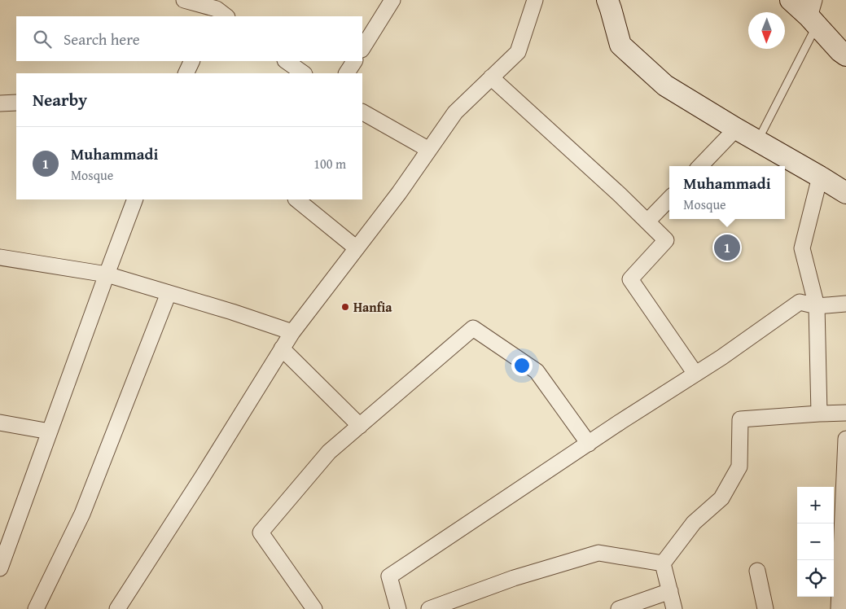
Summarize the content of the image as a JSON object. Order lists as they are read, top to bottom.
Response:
{
  "places": ["Hanfia"],
  "north": "bottom",
  "page": {
    "search": "Search here",
    "heading": "Nearby",
    "list": [
      {
        "mark": "1",
        "name": "Muhammadi",
        "note": "Mosque",
        "value": "100 m"
      }
    ],
    "popup": ["Muhammadi", "Mosque"],
    "pins": "1",
    "map_buttons": ["+", "−"]
  }
}
